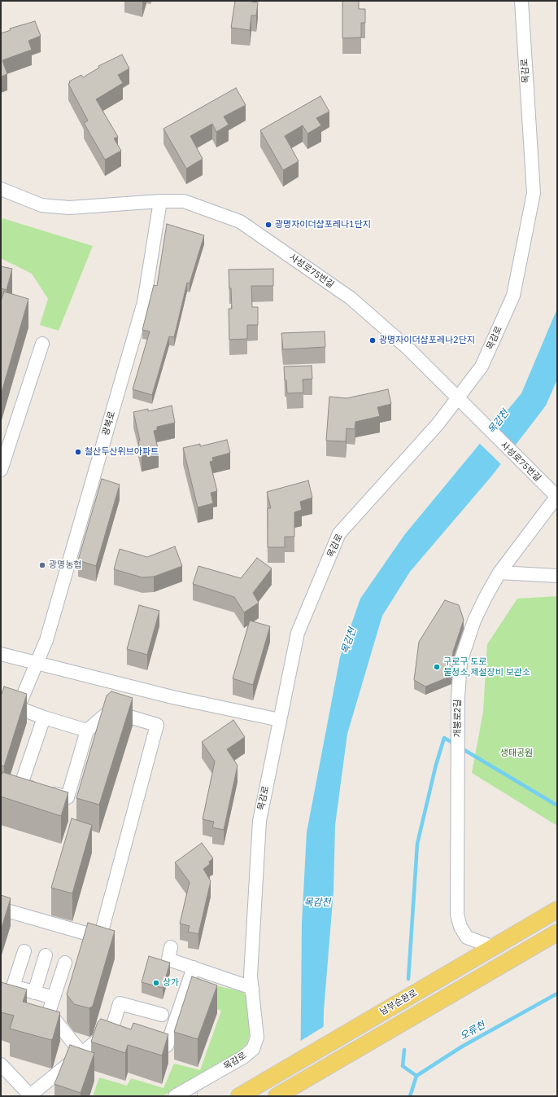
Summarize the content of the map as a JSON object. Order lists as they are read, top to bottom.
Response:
{
  "streets": {
    "main road": ["남부순환로"],
    "street": [
      "목감로",
      "사성로75번길",
      "광복로",
      "개봉로2길"
    ]
  },
  "crossings": [
    ["목감로", "사성로75번길"],
    ["사성로75번길", "광복로"],
    ["사성로75번길", "개봉로2길"],
    ["개봉로2길", "남부순환로"]
  ],
  "water": ["목감천", "오류천"],
  "parks": ["생태공원"],
  "places": [
    "광명자이더샵포레나1단지",
    "광명자이더샵포레나2단지",
    "철산두산위브아파트",
    "광명농협",
    "구로구 도로 물청소,제설장비 보관소",
    "상가"
  ]
}
